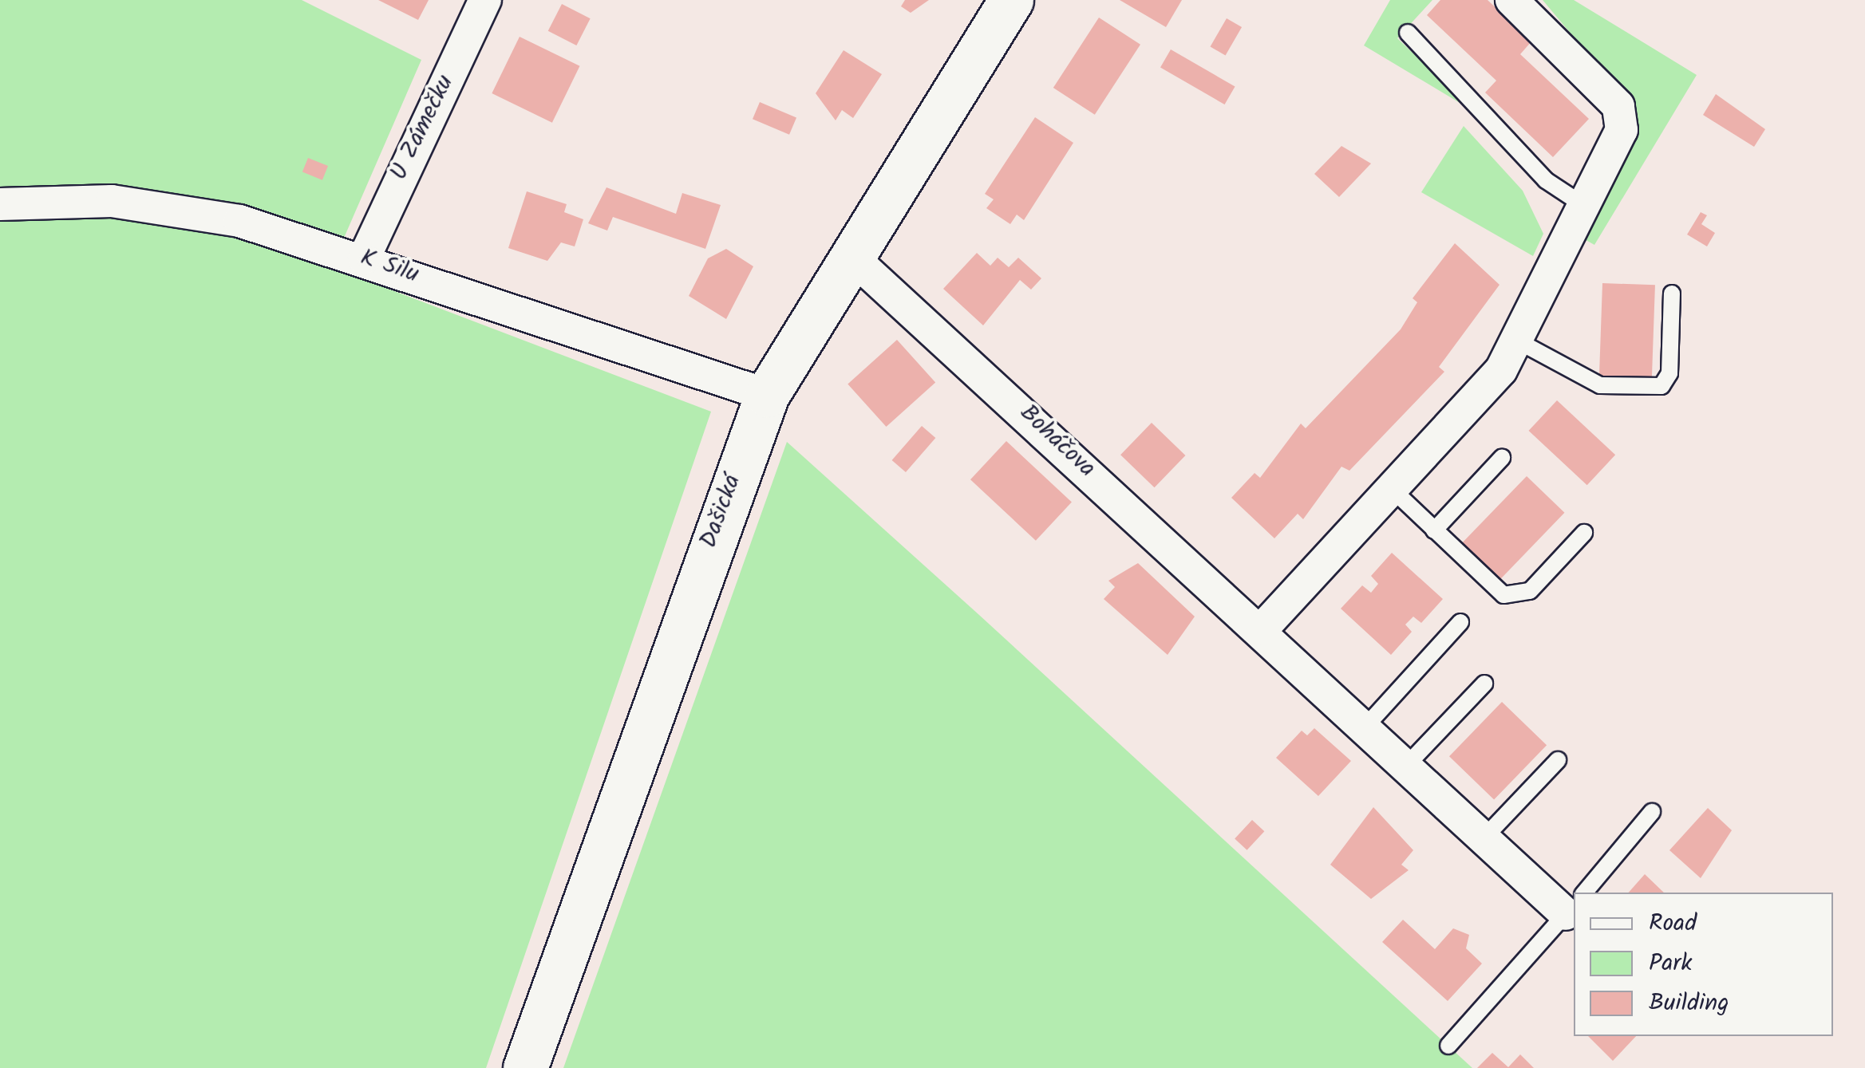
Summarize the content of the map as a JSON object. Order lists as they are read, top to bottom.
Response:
{
  "streets": {
    "main road": ["Dašická"],
    "street": ["U Zámečku", "K Silu", "Boháčova"]
  },
  "crossings": [
    ["U Zámečku", "K Silu"],
    ["K Silu", "Dašická"],
    ["Boháčova", "Dašická"]
  ],
  "legend": ["Road", "Park", "Building"]
}
